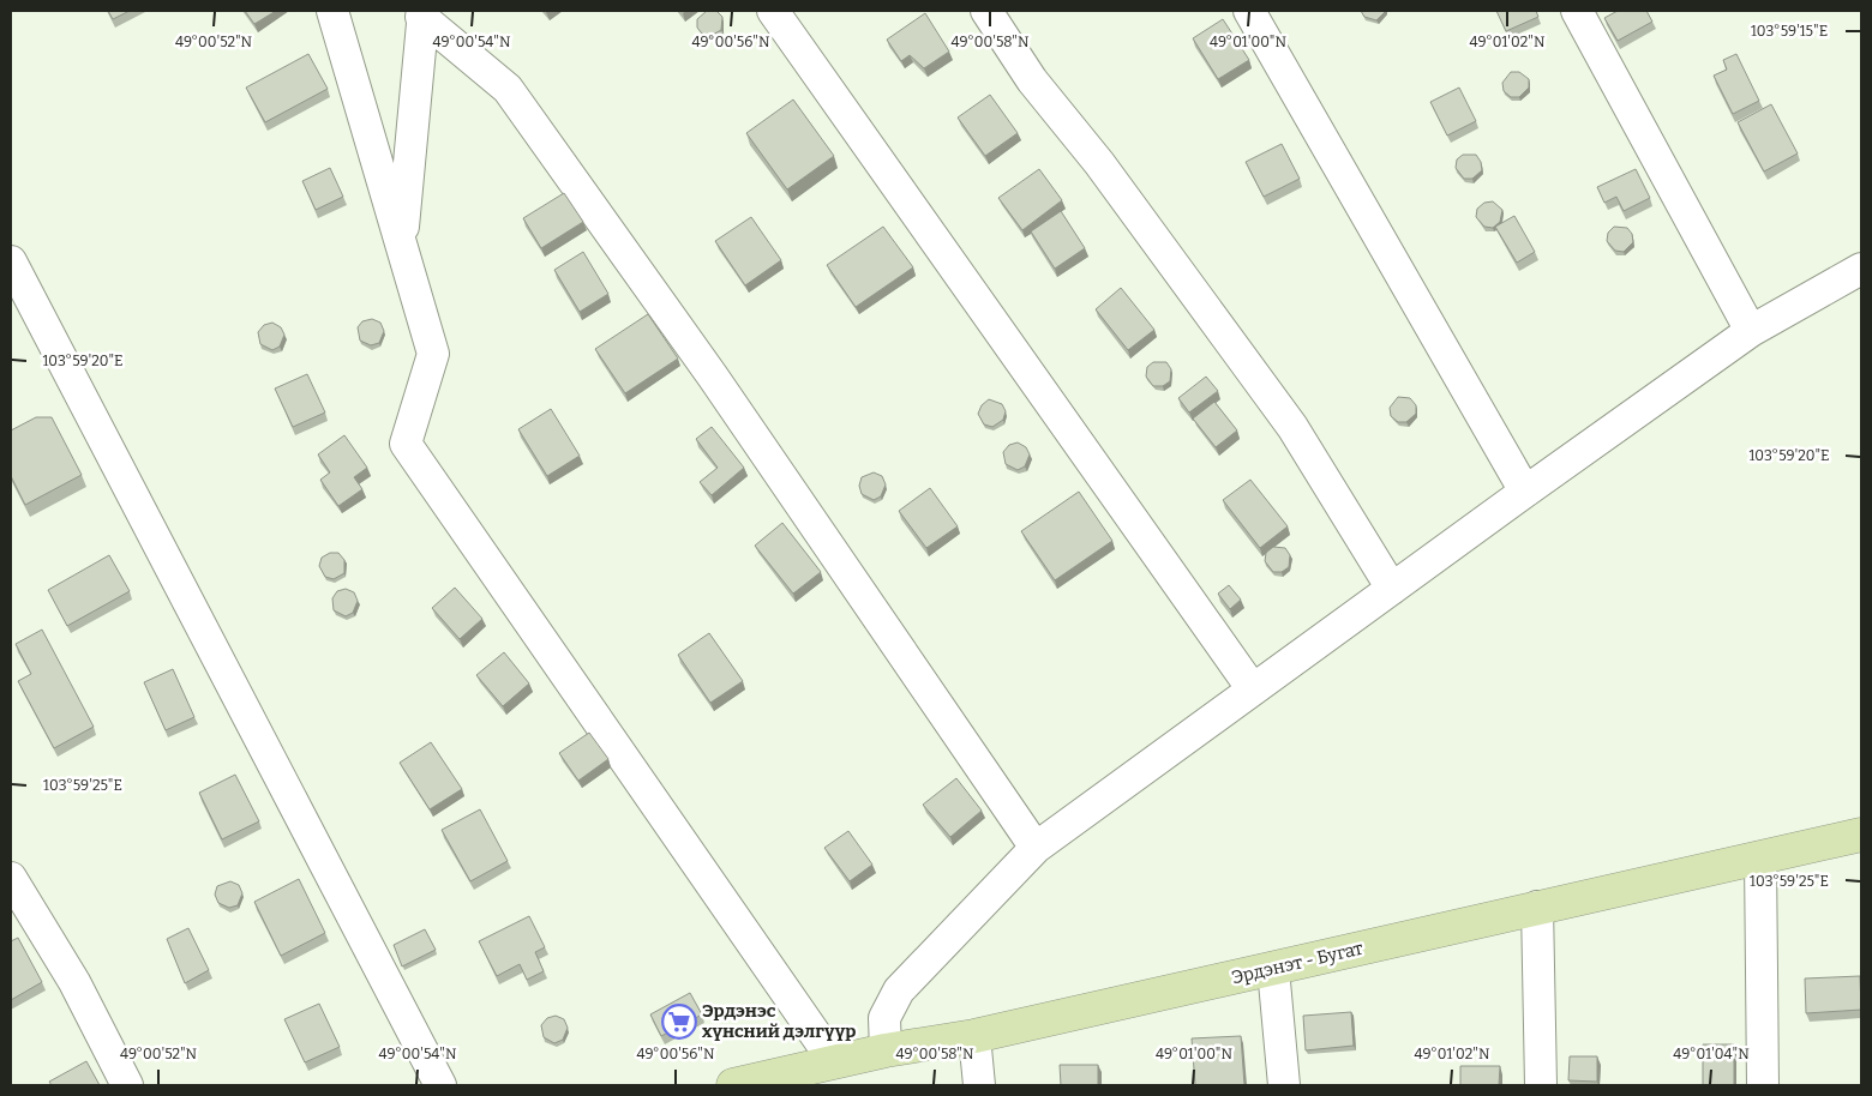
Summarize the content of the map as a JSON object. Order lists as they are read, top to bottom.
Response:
{
  "streets": {
    "street": ["Эрдэнэт - Бугат"]
  },
  "places": {
    "supermarket": ["Эрдэнэс хүнсний дэлгүүр"]
  },
  "coordinates": [
    "103°59'15\"E",
    "49°00'52\"N",
    "49°00'54\"N",
    "49°00'56\"N",
    "49°00'58\"N",
    "49°01'00\"N",
    "49°01'02\"N",
    "103°59'20\"E",
    "103°59'25\"E",
    "49°01'04\"N"
  ]
}
